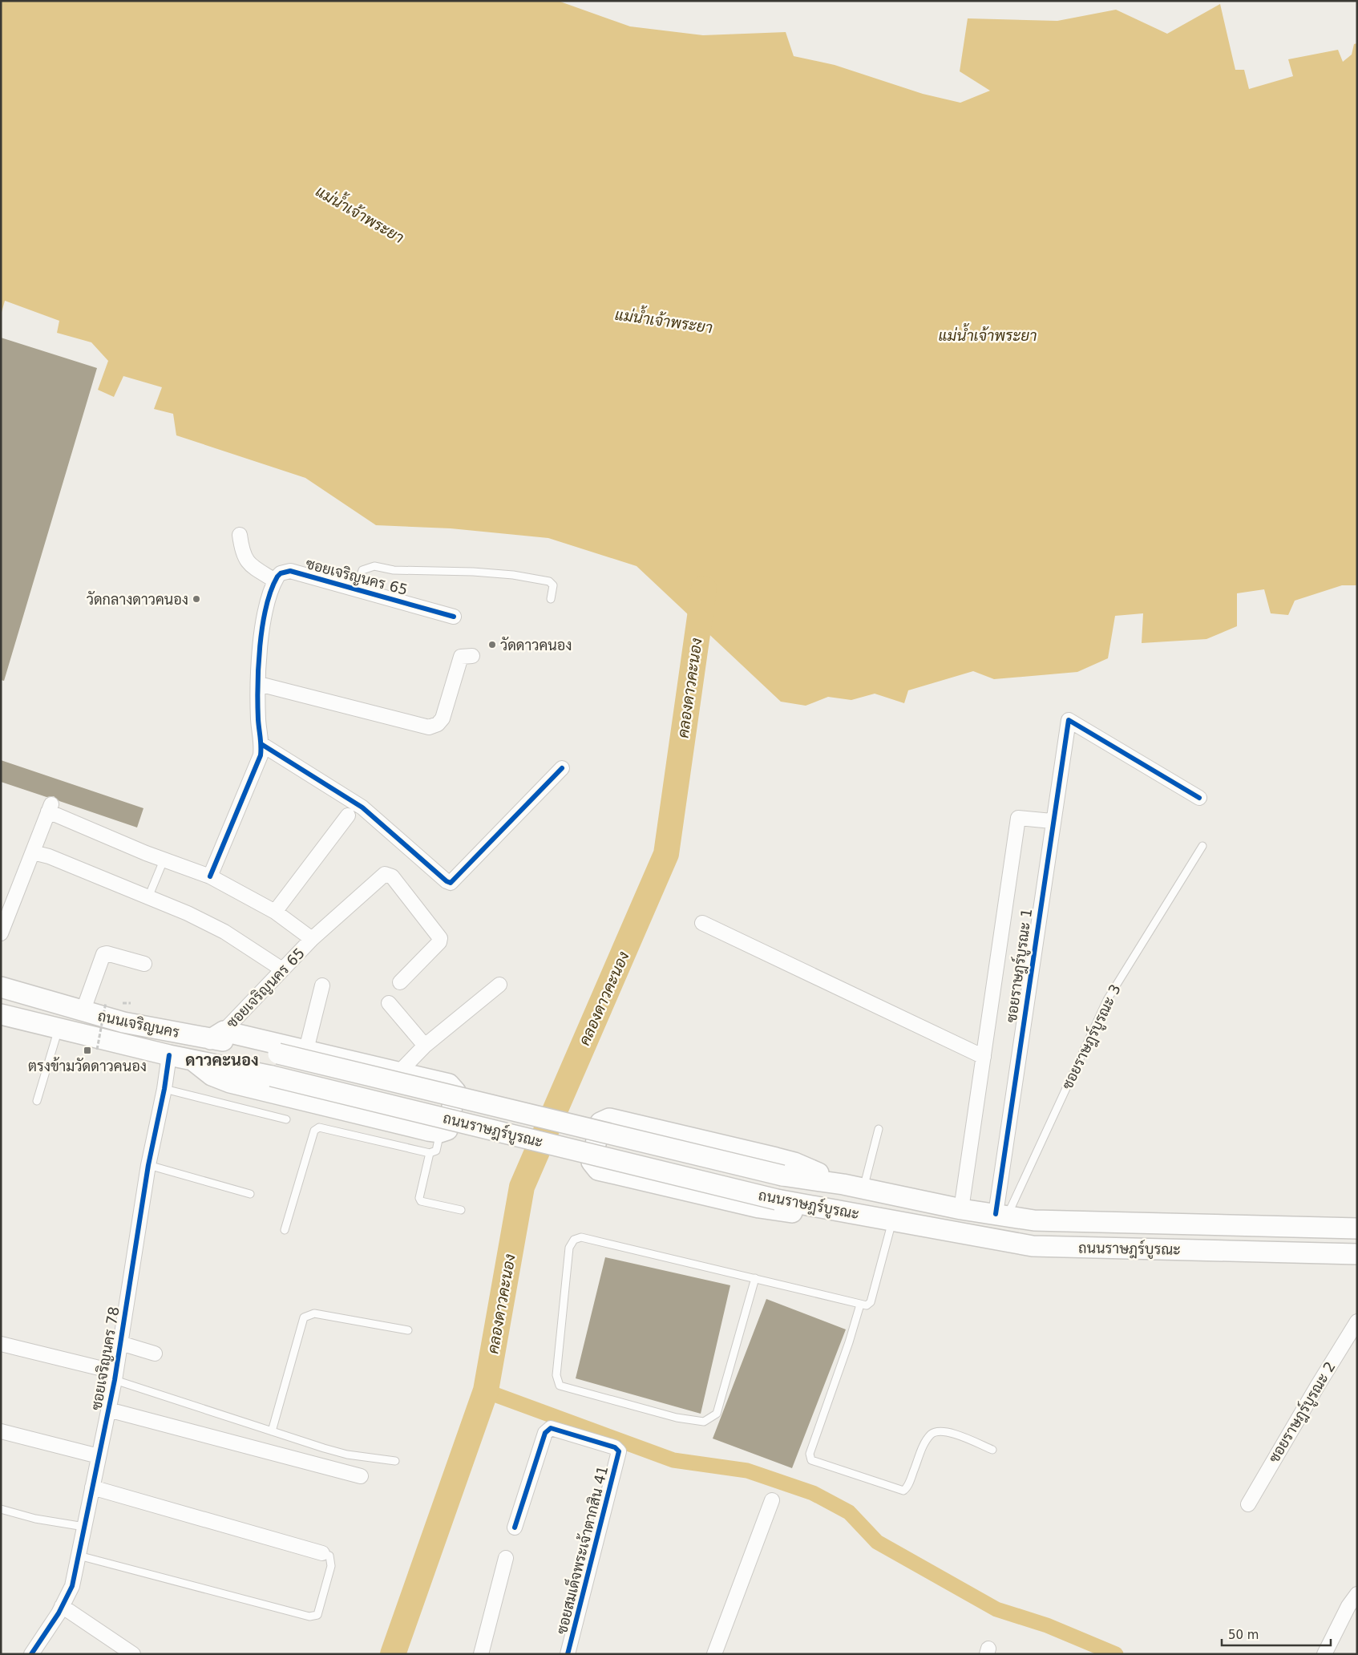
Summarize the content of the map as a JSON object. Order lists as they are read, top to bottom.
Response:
{
  "streets": {
    "main road": ["ถนนเจริญนคร", "ถนนราษฎร์บูรณะ"],
    "street": [
      "ซอยเจริญนคร 65",
      "ซอยราษฎร์บูรณะ 1",
      "ซอยเจริญนคร 78",
      "ซอยราษฎร์บูรณะ 2",
      "ซอยสมเด็จพระเจ้าตากสิน 41"
    ],
    "lane": ["ซอยราษฎร์บูรณะ 3"]
  },
  "crossings": [
    ["ซอยเจริญนคร 65", "ถนนเจริญนคร"],
    ["ซอยราษฎร์บูรณะ 1", "ซอยราษฎร์บูรณะ 3"],
    ["ซอยราษฎร์บูรณะ 1", "ถนนราษฎร์บูรณะ"],
    ["ถนนเจริญนคร", "ถนนราษฎร์บูรณะ"],
    ["ถนนเจริญนคร", "ซอยเจริญนคร 78"],
    ["ซอยราษฎร์บูรณะ 3", "ถนนราษฎร์บูรณะ"]
  ],
  "districts": ["ดาวคะนอง"],
  "water": ["แม่น้ำเจ้าพระยา", "คลองดาวคะนอง"],
  "places": {
    "other": ["วัดกลางดาวคนอง", "วัดดาวคนอง"],
    "transit": ["ตรงข้ามวัดดาวคนอง"]
  },
  "scale_bar": "50 m"
}
